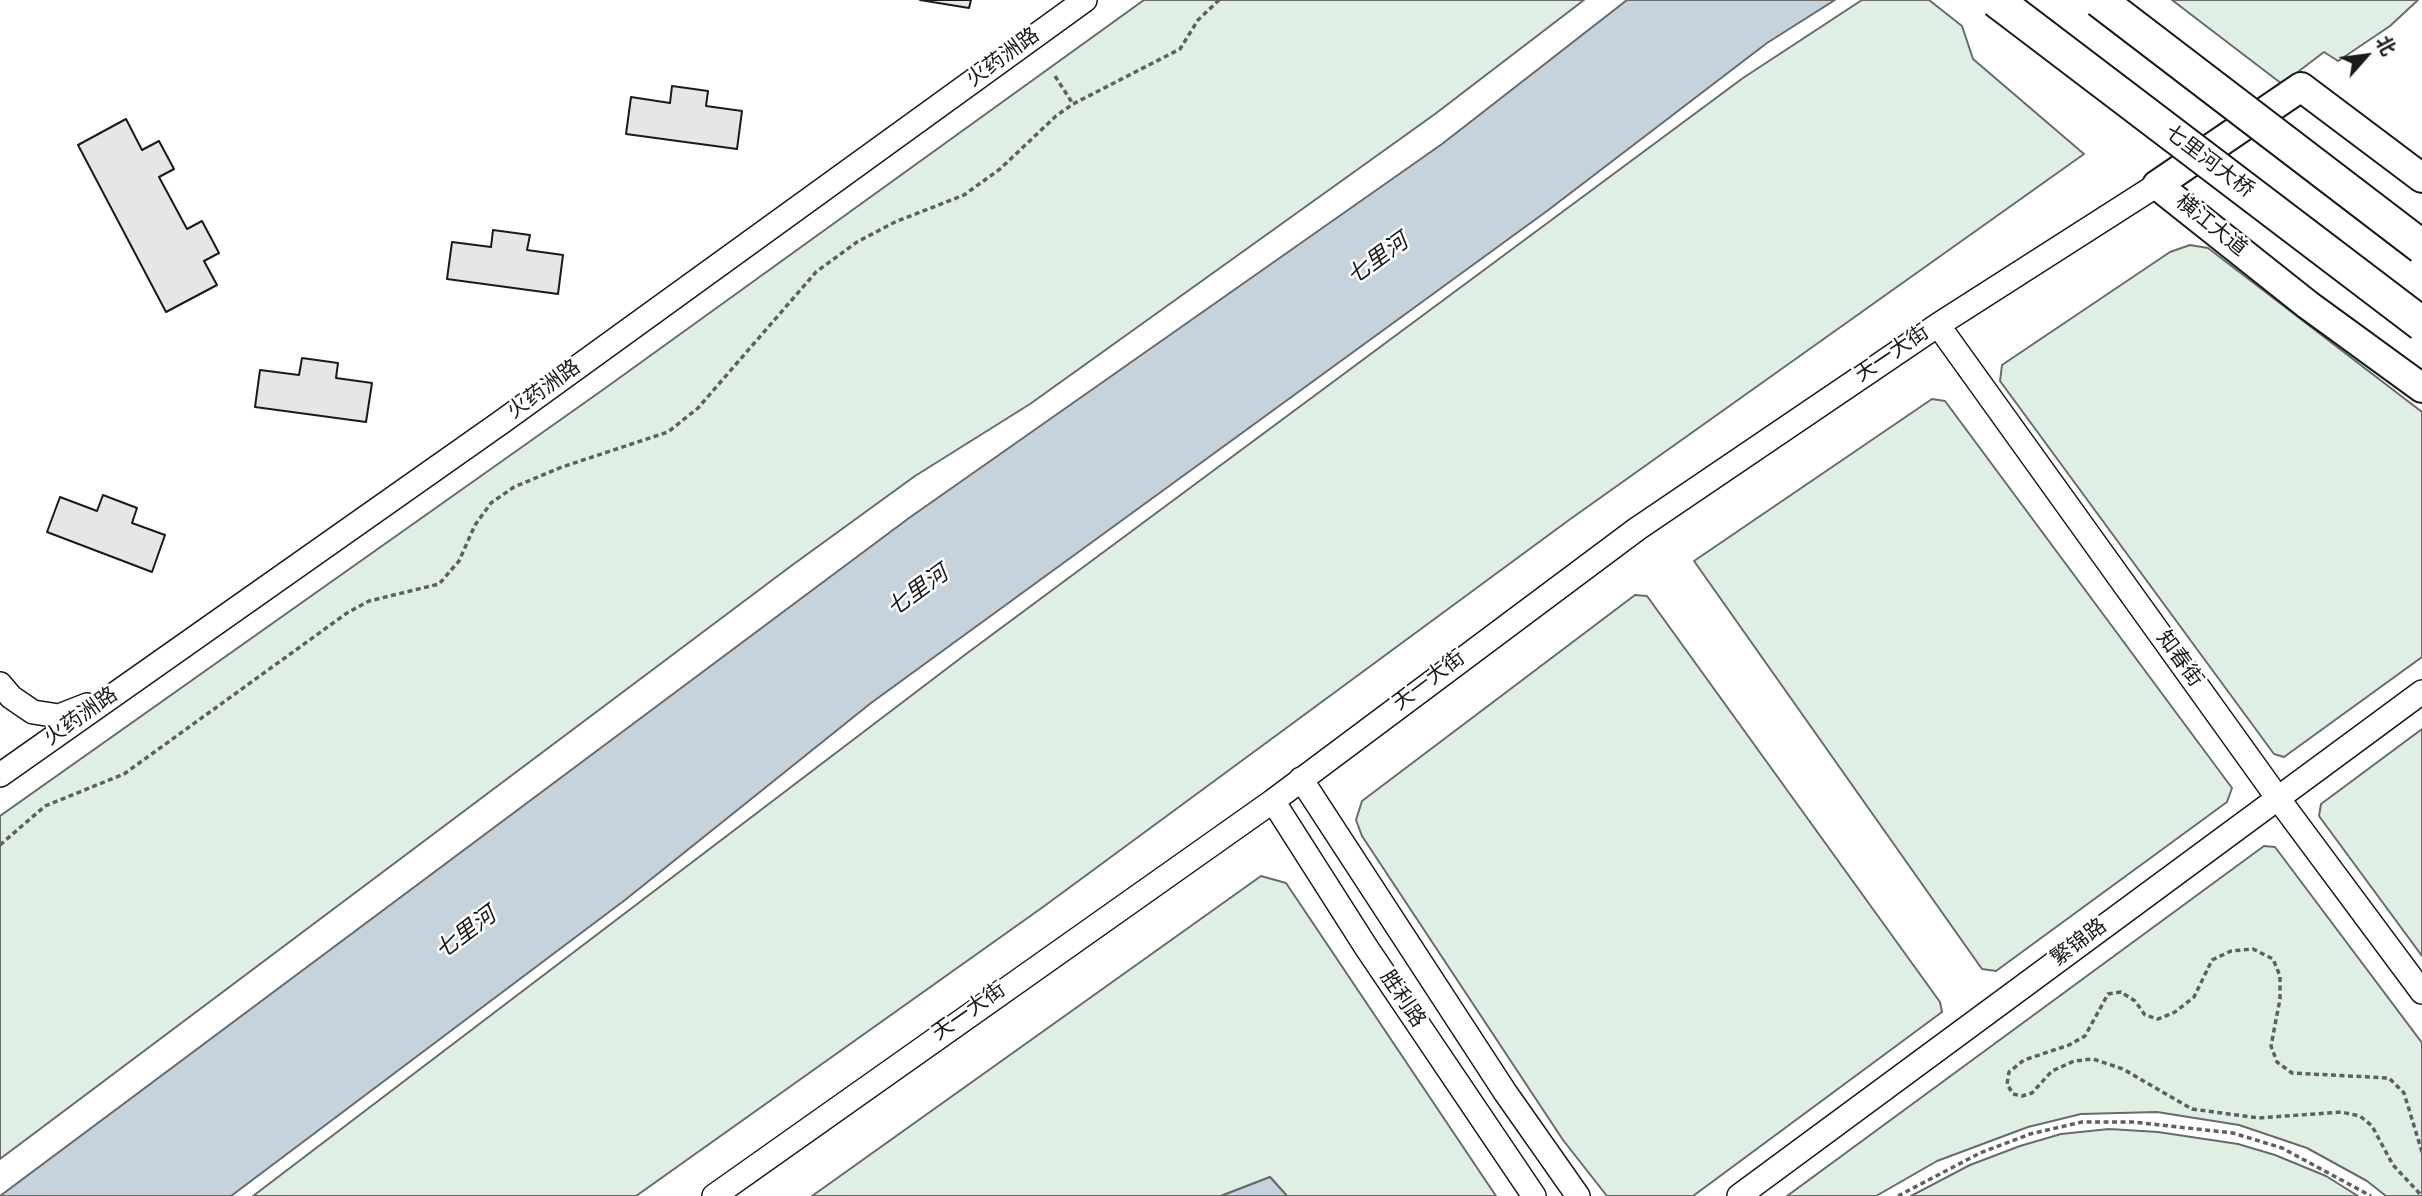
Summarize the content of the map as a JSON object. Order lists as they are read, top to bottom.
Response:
{
  "streets": {
    "highway": ["七里河大桥"],
    "main road": ["横江大道"],
    "street": [
      "火药洲路",
      "天一大街",
      "知春街",
      "繁锦路",
      "胜利路"
    ]
  },
  "crossings": [
    ["横江大道", "天一大街"],
    ["天一大街", "知春街"],
    ["天一大街", "胜利路"],
    ["知春街", "繁锦路"]
  ],
  "water": ["七里河"],
  "north": "top right"
}
